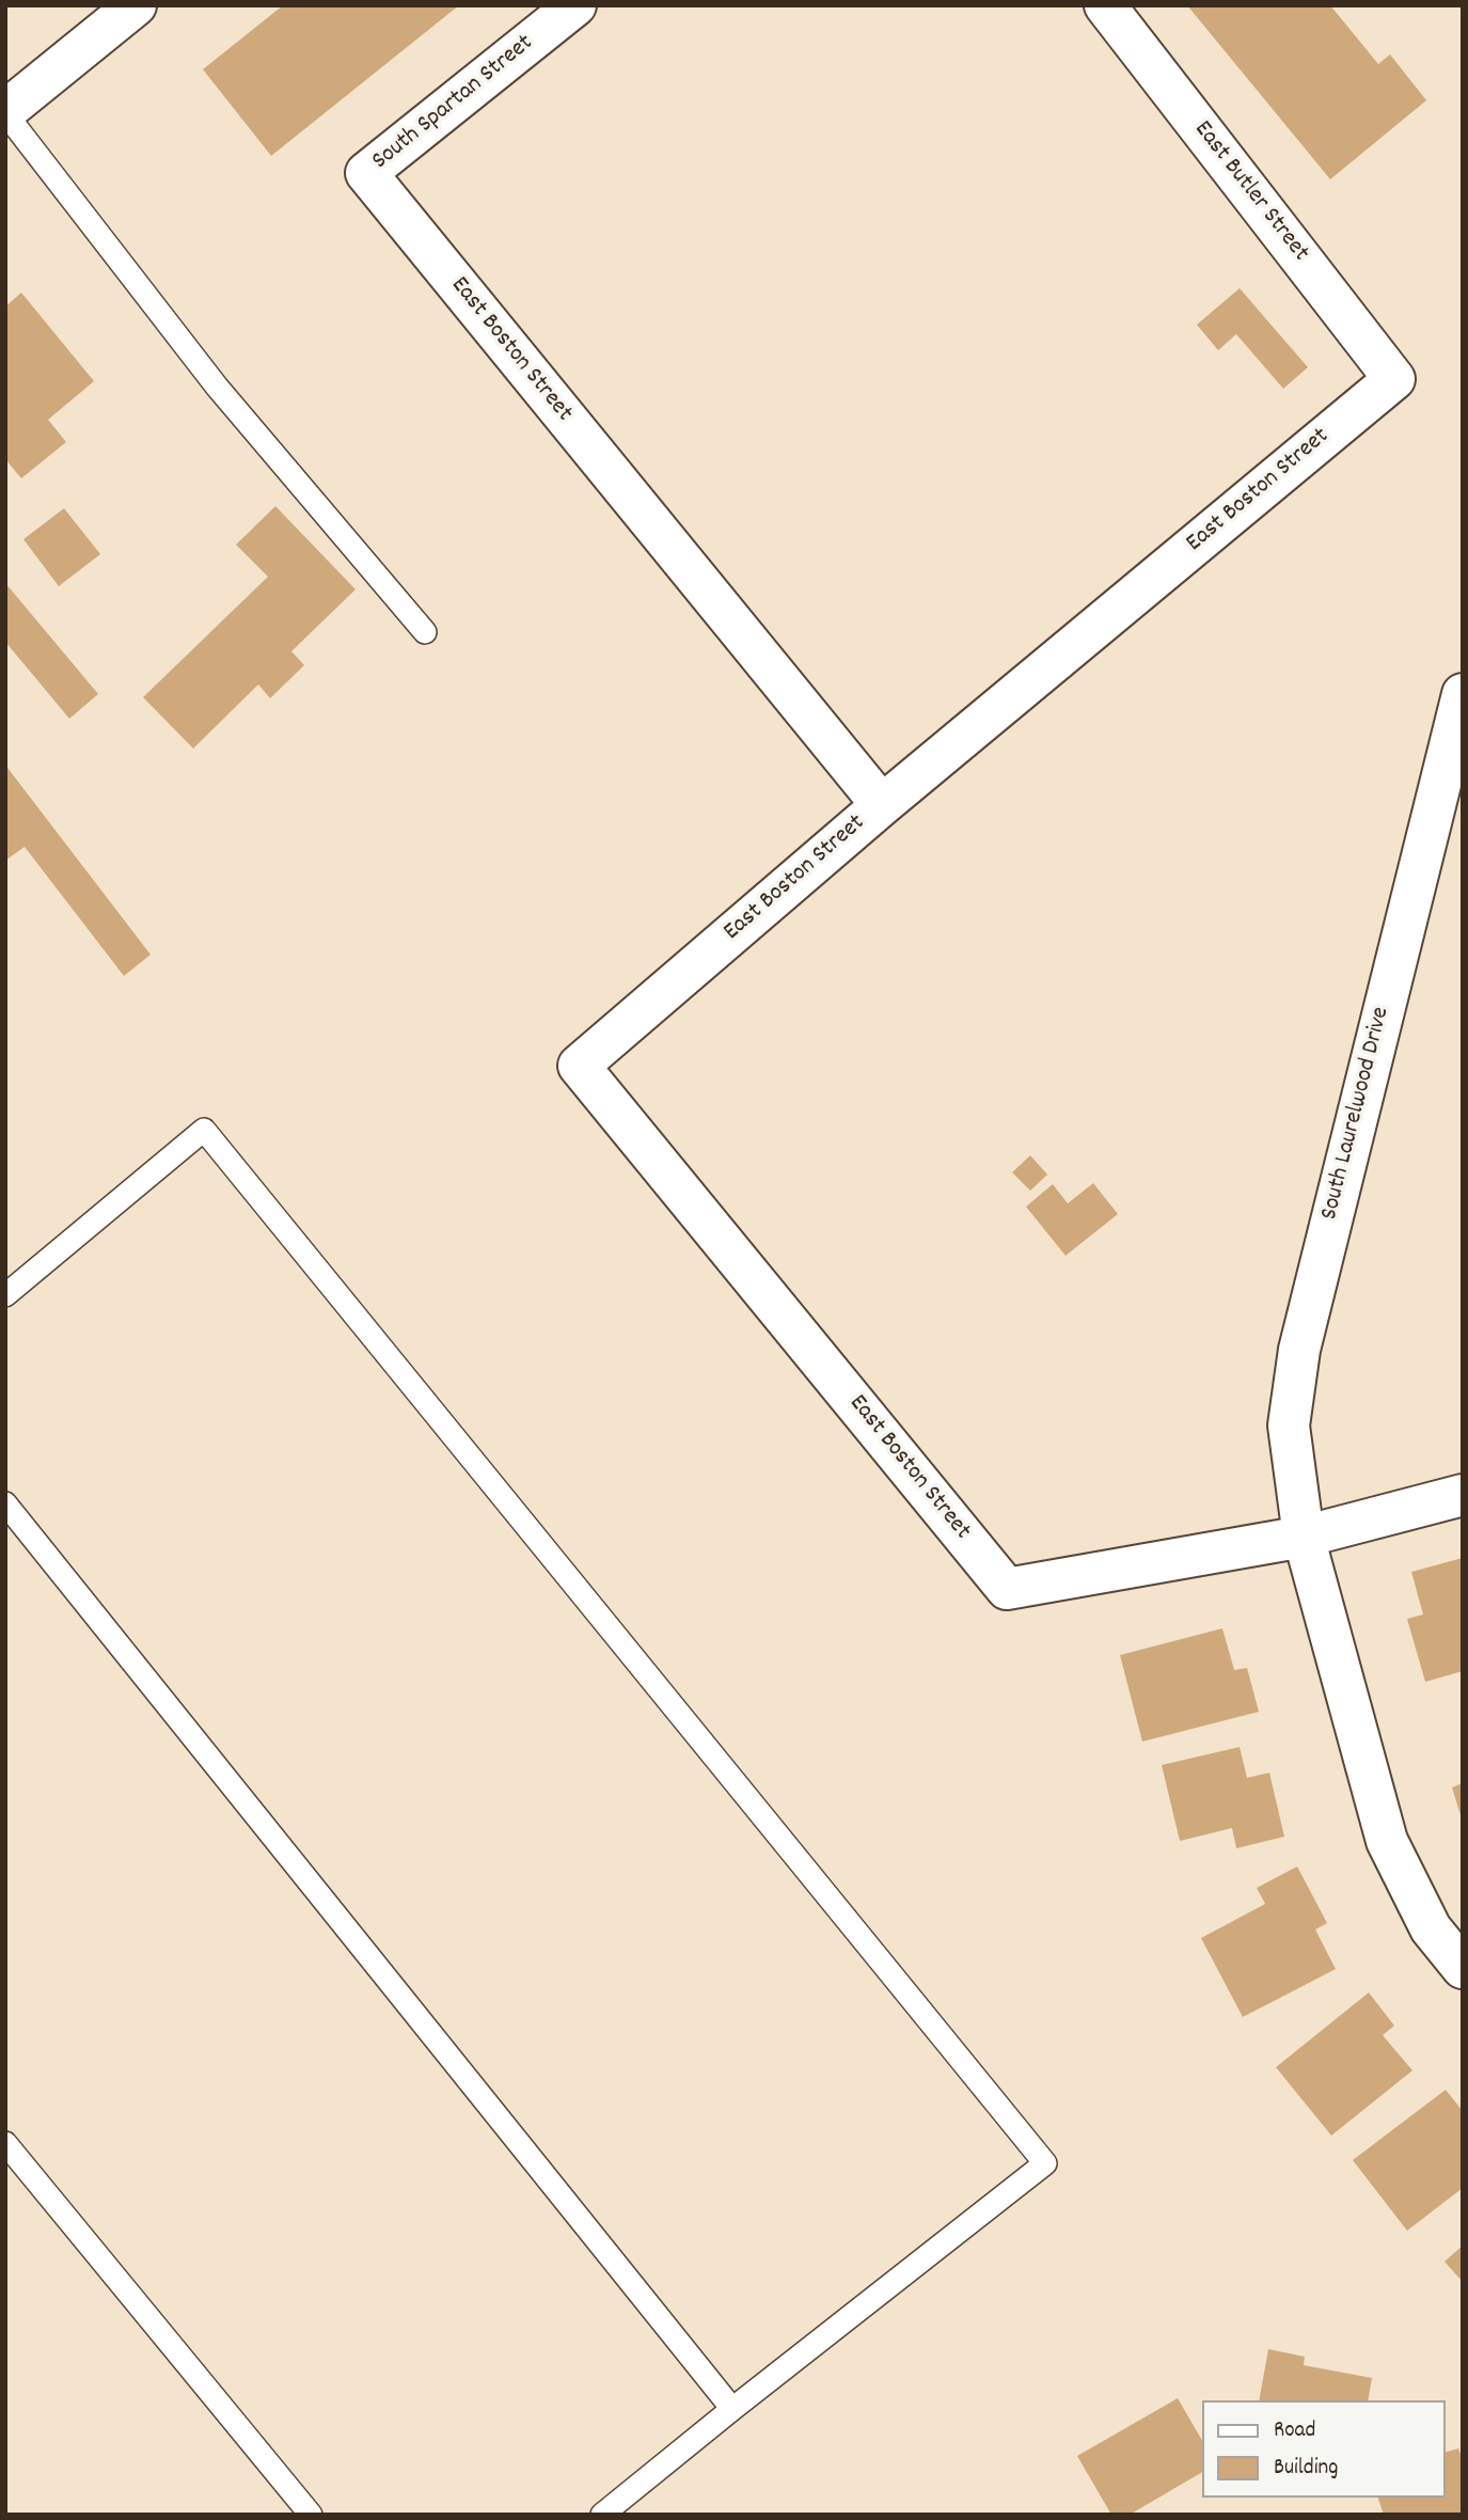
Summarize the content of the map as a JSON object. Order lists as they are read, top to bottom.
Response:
{
  "streets": {
    "street": [
      "South Spartan Street",
      "East Butler Street",
      "East Boston Street",
      "South Laurelwood Drive"
    ]
  },
  "crossings": [
    ["South Spartan Street", "East Boston Street"],
    ["East Butler Street", "East Boston Street"],
    ["East Boston Street", "South Laurelwood Drive"]
  ],
  "legend": ["Road", "Building"]
}
